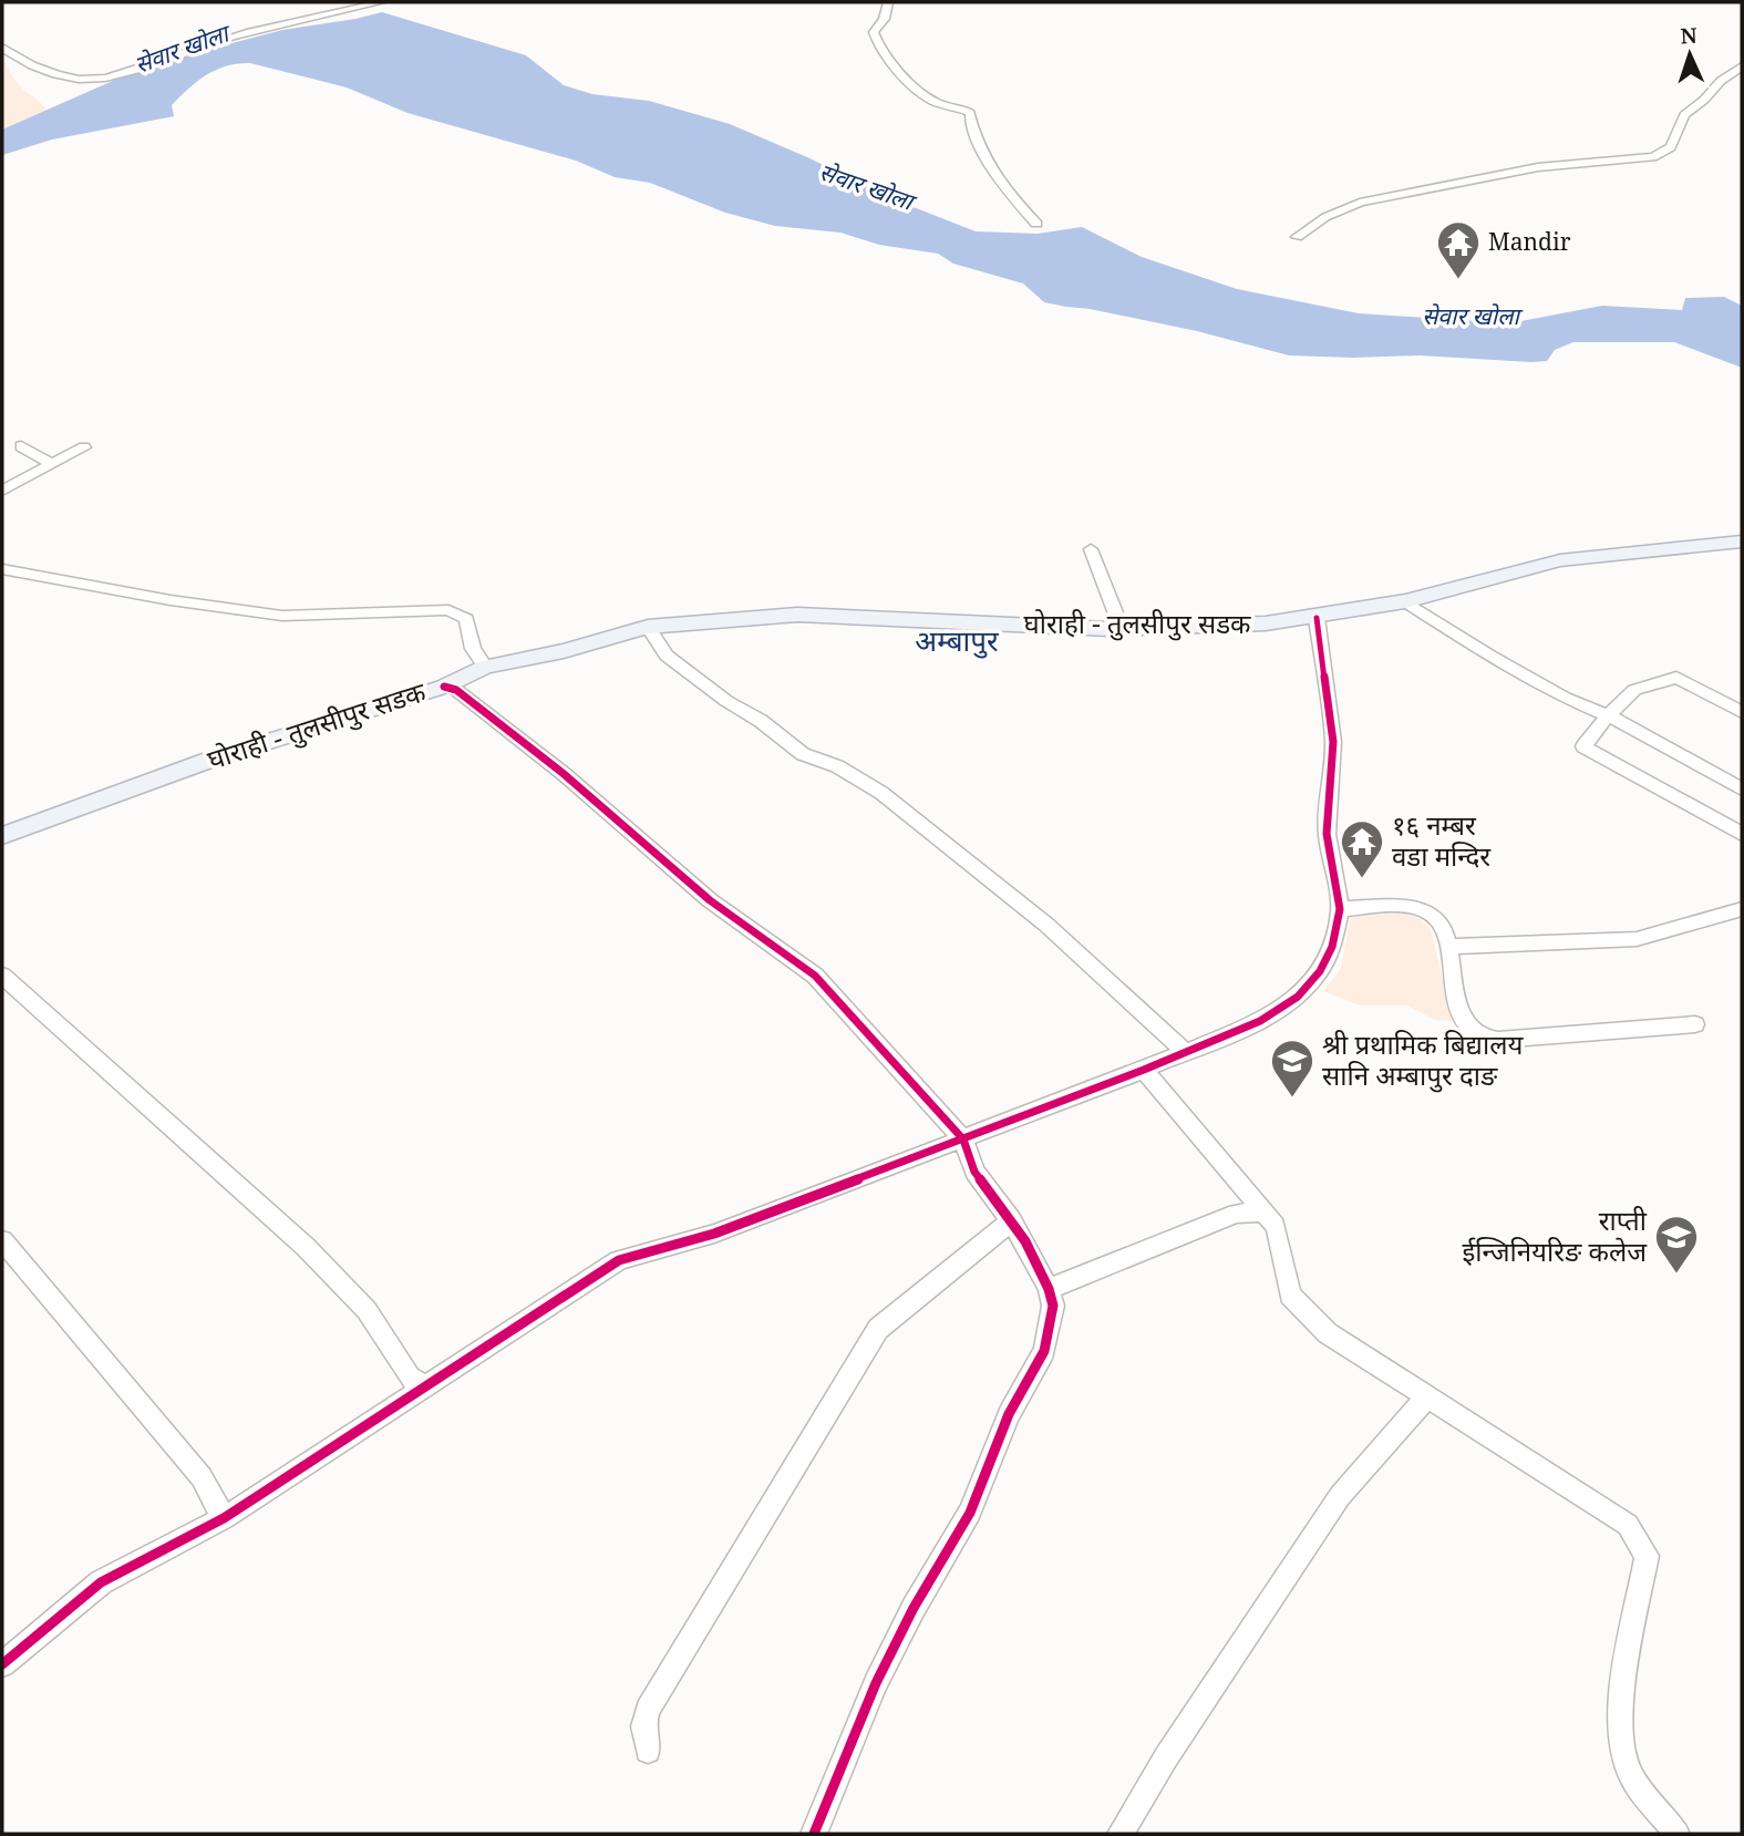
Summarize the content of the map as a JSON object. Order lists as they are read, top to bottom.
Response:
{
  "streets": {
    "main road": ["घोराही - तुलसीपुर सडक"]
  },
  "districts": ["अम्बापुर"],
  "water": ["सेवार खोला"],
  "places": {
    "temple": ["Mandir", "१६ नम्बर वडा मन्दिर"],
    "school or university": ["श्री प्रथामिक बिद्यालय सानि अम्बापुर दाङ", "राप्ती ईन्जिनियरिङ कलेज"]
  },
  "north": "top"
}
